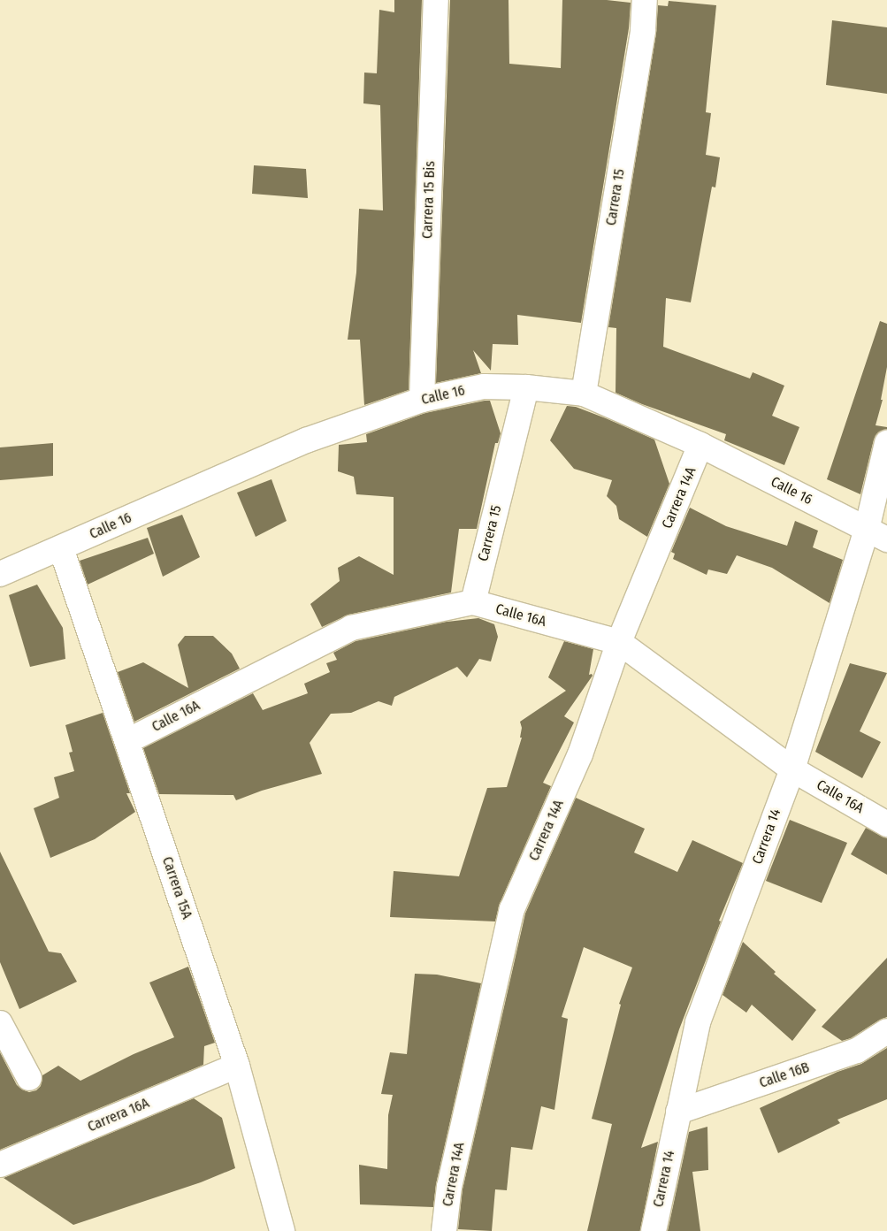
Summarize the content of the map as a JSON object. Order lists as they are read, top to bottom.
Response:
{
  "streets": {
    "street": [
      "Carrera 15",
      "Carrera 15 Bis",
      "Calle 16",
      "Carrera 14A",
      "Calle 16A",
      "Carrera 14",
      "Carrera 15A",
      "Calle 16B",
      "Carrera 16A"
    ]
  },
  "crossings": [
    ["Carrera 15", "Calle 16"],
    ["Carrera 15", "Calle 16A"],
    ["Carrera 15 Bis", "Calle 16"],
    ["Calle 16", "Carrera 14A"],
    ["Calle 16", "Carrera 14"],
    ["Calle 16", "Carrera 15A"],
    ["Carrera 14A", "Calle 16A"],
    ["Calle 16A", "Carrera 14"],
    ["Calle 16A", "Carrera 15A"],
    ["Carrera 14", "Calle 16B"],
    ["Carrera 15A", "Carrera 16A"]
  ]
}
